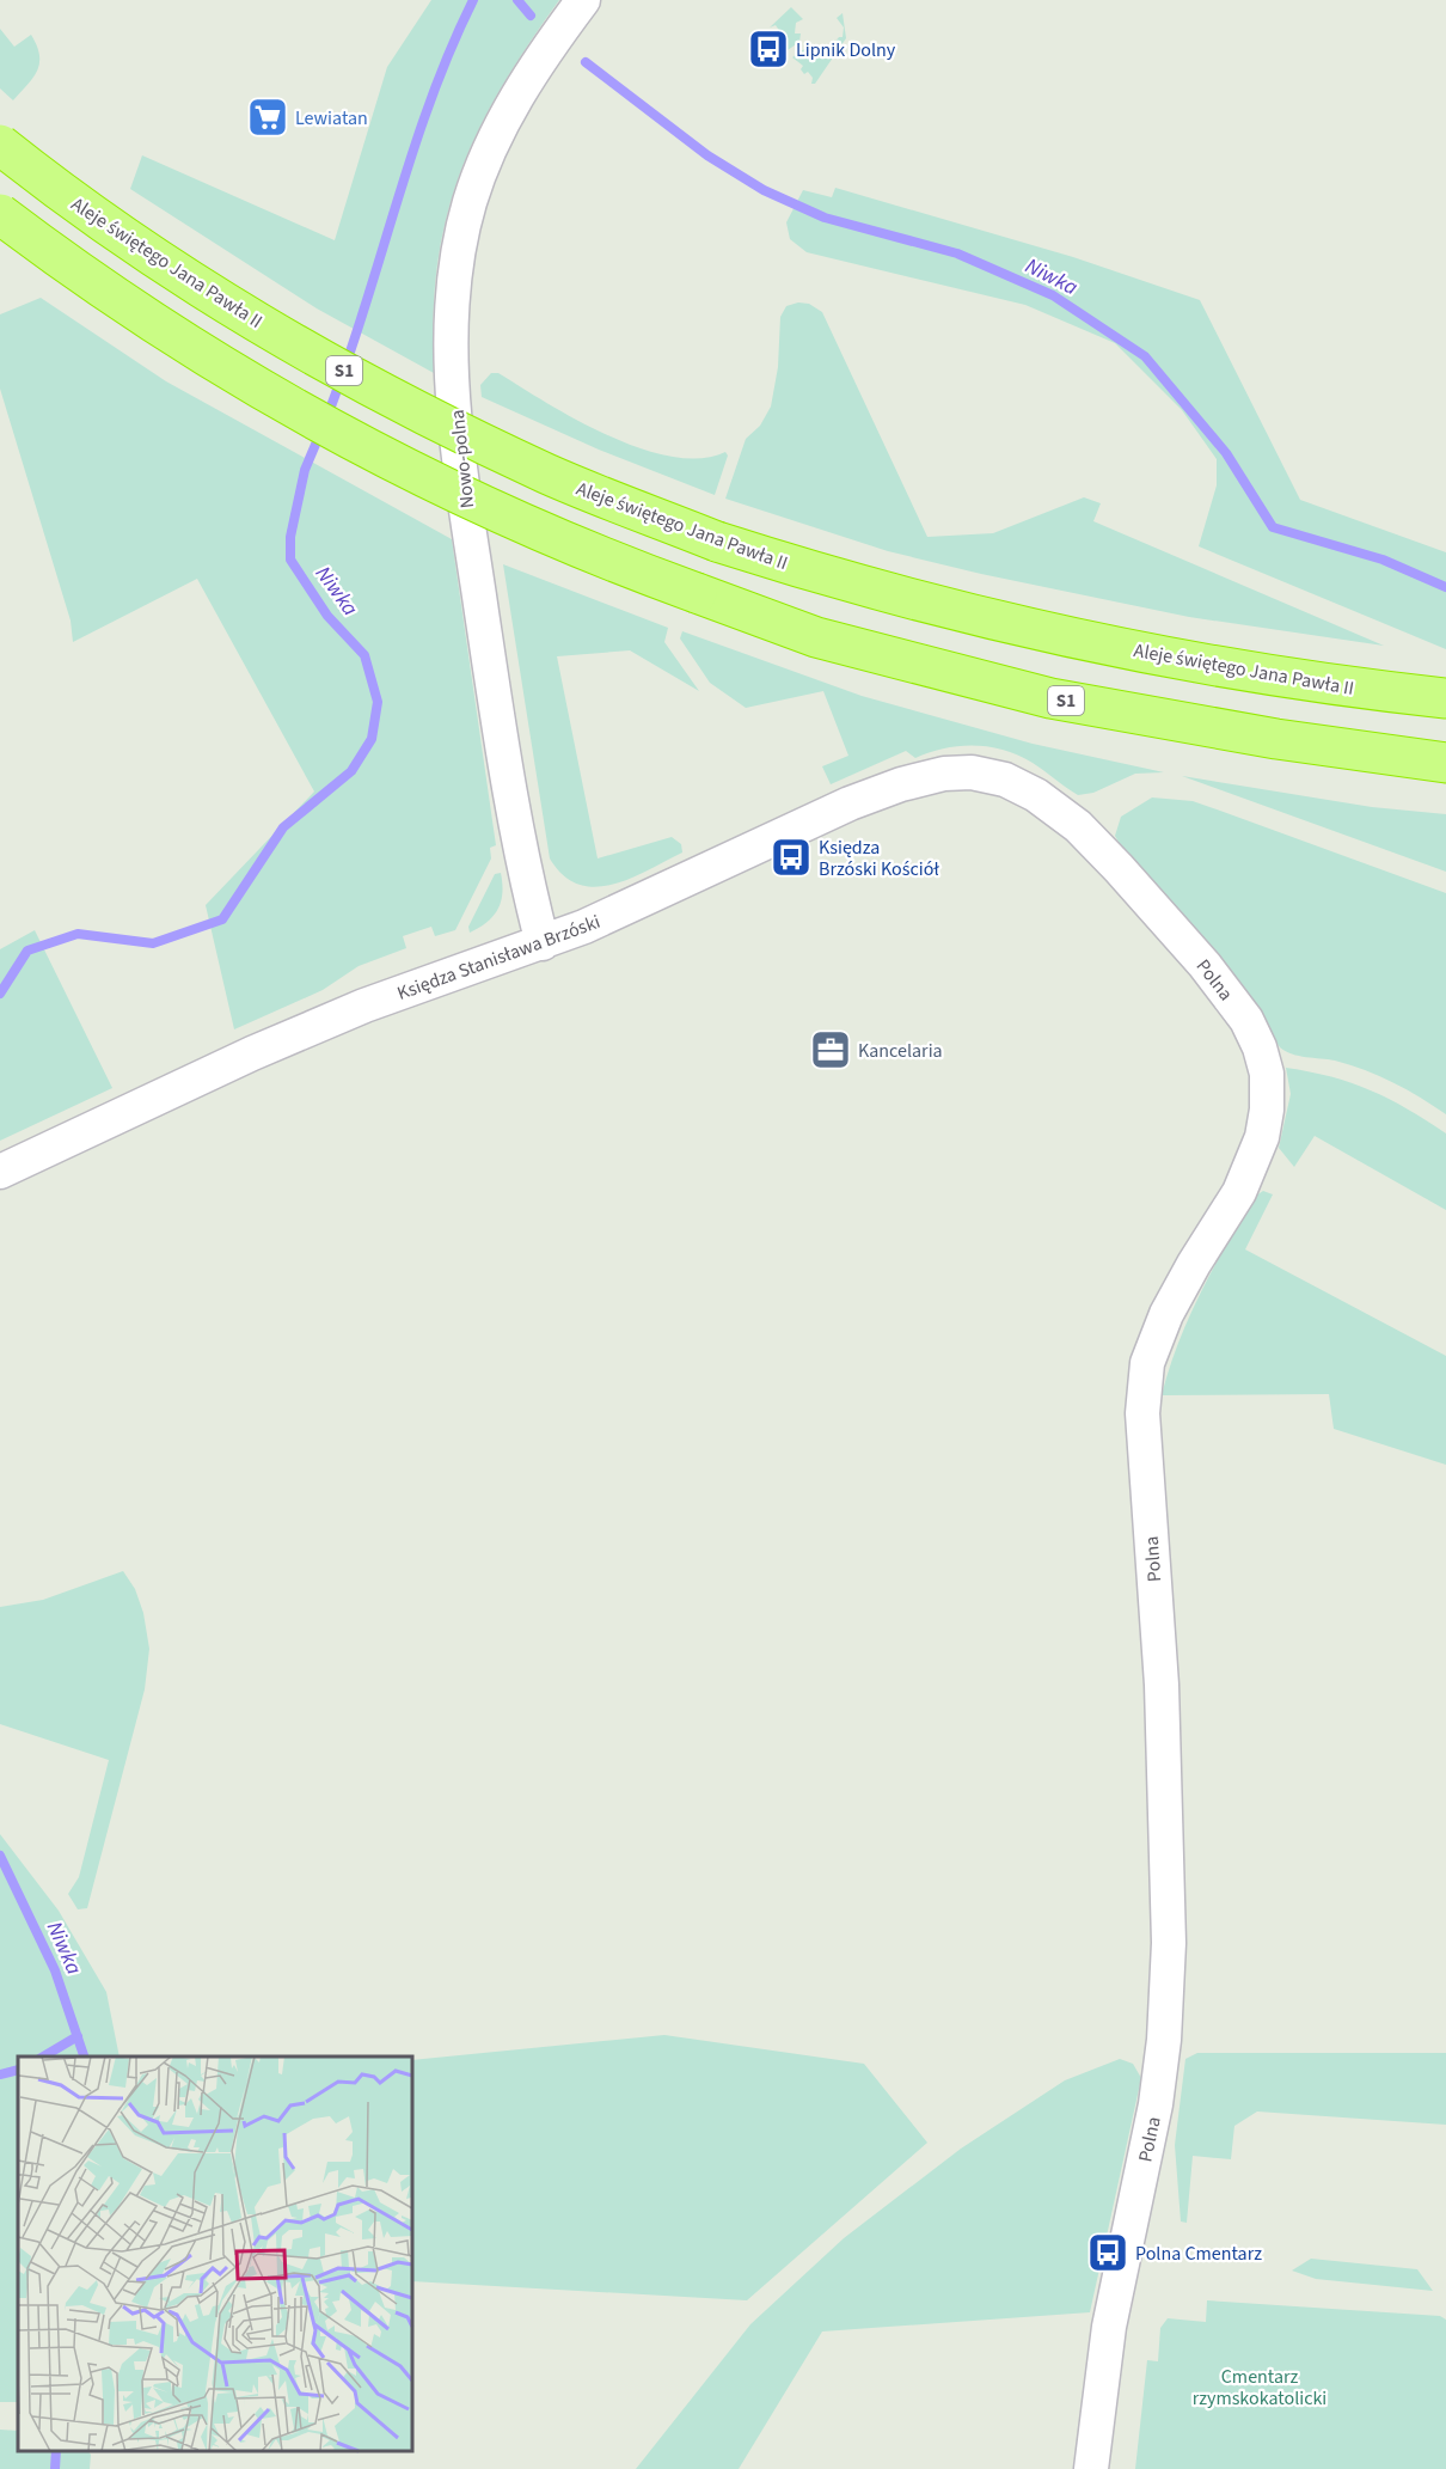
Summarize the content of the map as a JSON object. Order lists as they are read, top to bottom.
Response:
{
  "streets": {
    "highway": ["Aleje świętego Jana Pawła II", "S1"],
    "street": ["Nowo-polna", "Księdza Stanisława Brzóski", "Polna"]
  },
  "crossings": [
    ["Nowo-polna", "Księdza Stanisława Brzóski"],
    ["Księdza Stanisława Brzóski", "Polna"]
  ],
  "water": ["Niwka"],
  "parks": ["Cmentarz rzymskokatolicki"],
  "places": {
    "bus stop": ["Lipnik Dolny", "Księdza Brzóski Kościół", "Polna Cmentarz"],
    "supermarket": ["Lewiatan"],
    "office": ["Kancelaria"]
  }
}
